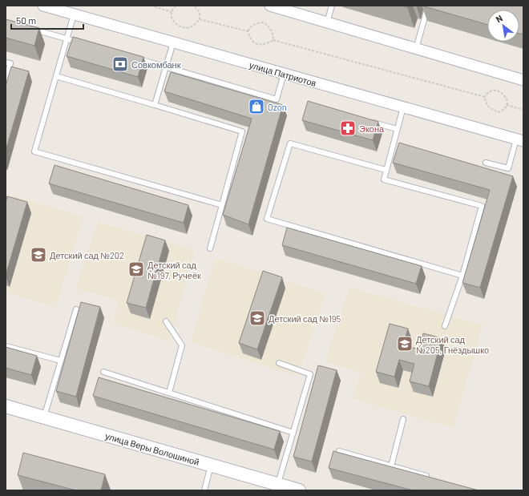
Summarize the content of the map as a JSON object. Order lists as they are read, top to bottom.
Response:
{
  "streets": {
    "street": ["улица Патриотов", "улица Веры Волошиной"]
  },
  "places": {
    "bank": ["Совкомбанк"],
    "shop": ["Ozon"],
    "pharmacy": ["Экона"],
    "school or university": [
      "Детский сад №202",
      "Детский сад №197, Ручеёк",
      "Детский сад №195",
      "Детский сад №205, Гнёздышко"
    ]
  },
  "scale_bar": "50 m",
  "north": "top left"
}
